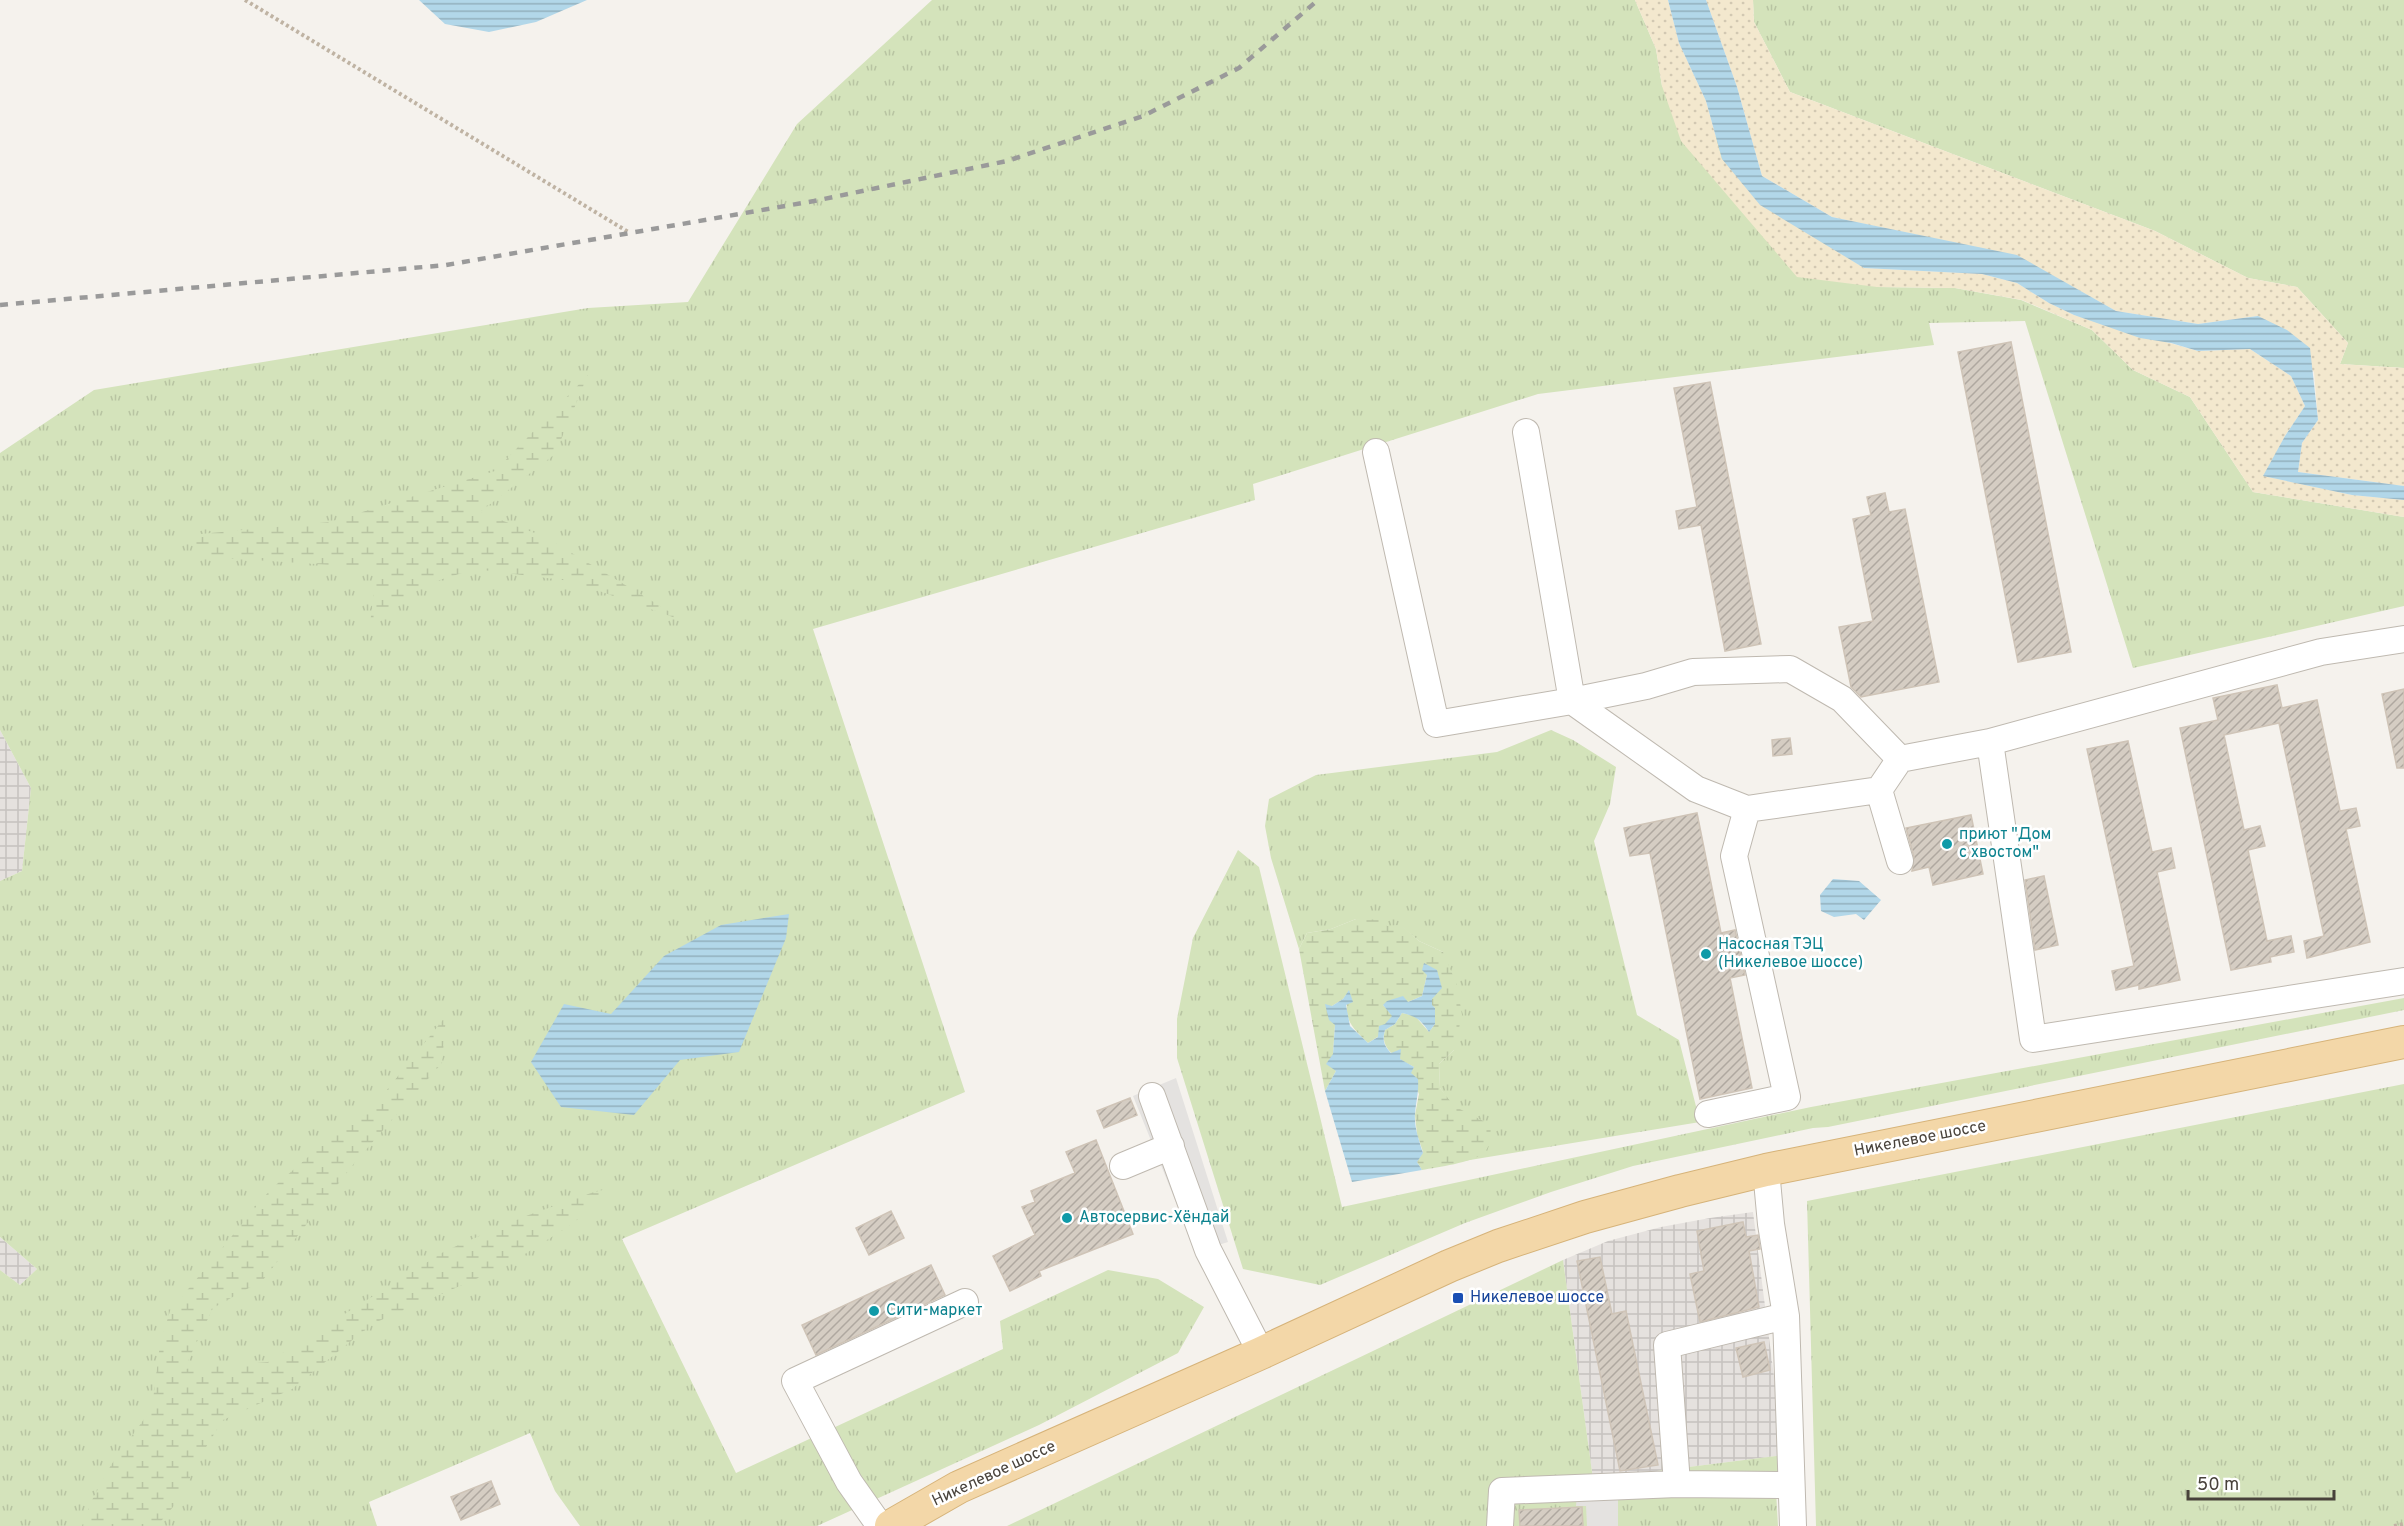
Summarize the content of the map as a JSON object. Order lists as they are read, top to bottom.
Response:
{
  "streets": {
    "main road": ["Никелевое шоссе"]
  },
  "places": {
    "other": [
      "приют \"Дом с хвостом\"",
      "Насосная ТЭЦ (Никелевое шоссе)",
      "Автосервис-Хёндай",
      "Сити-маркет"
    ],
    "transit": ["Никелевое шоссе"]
  },
  "scale_bar": "50 m"
}
